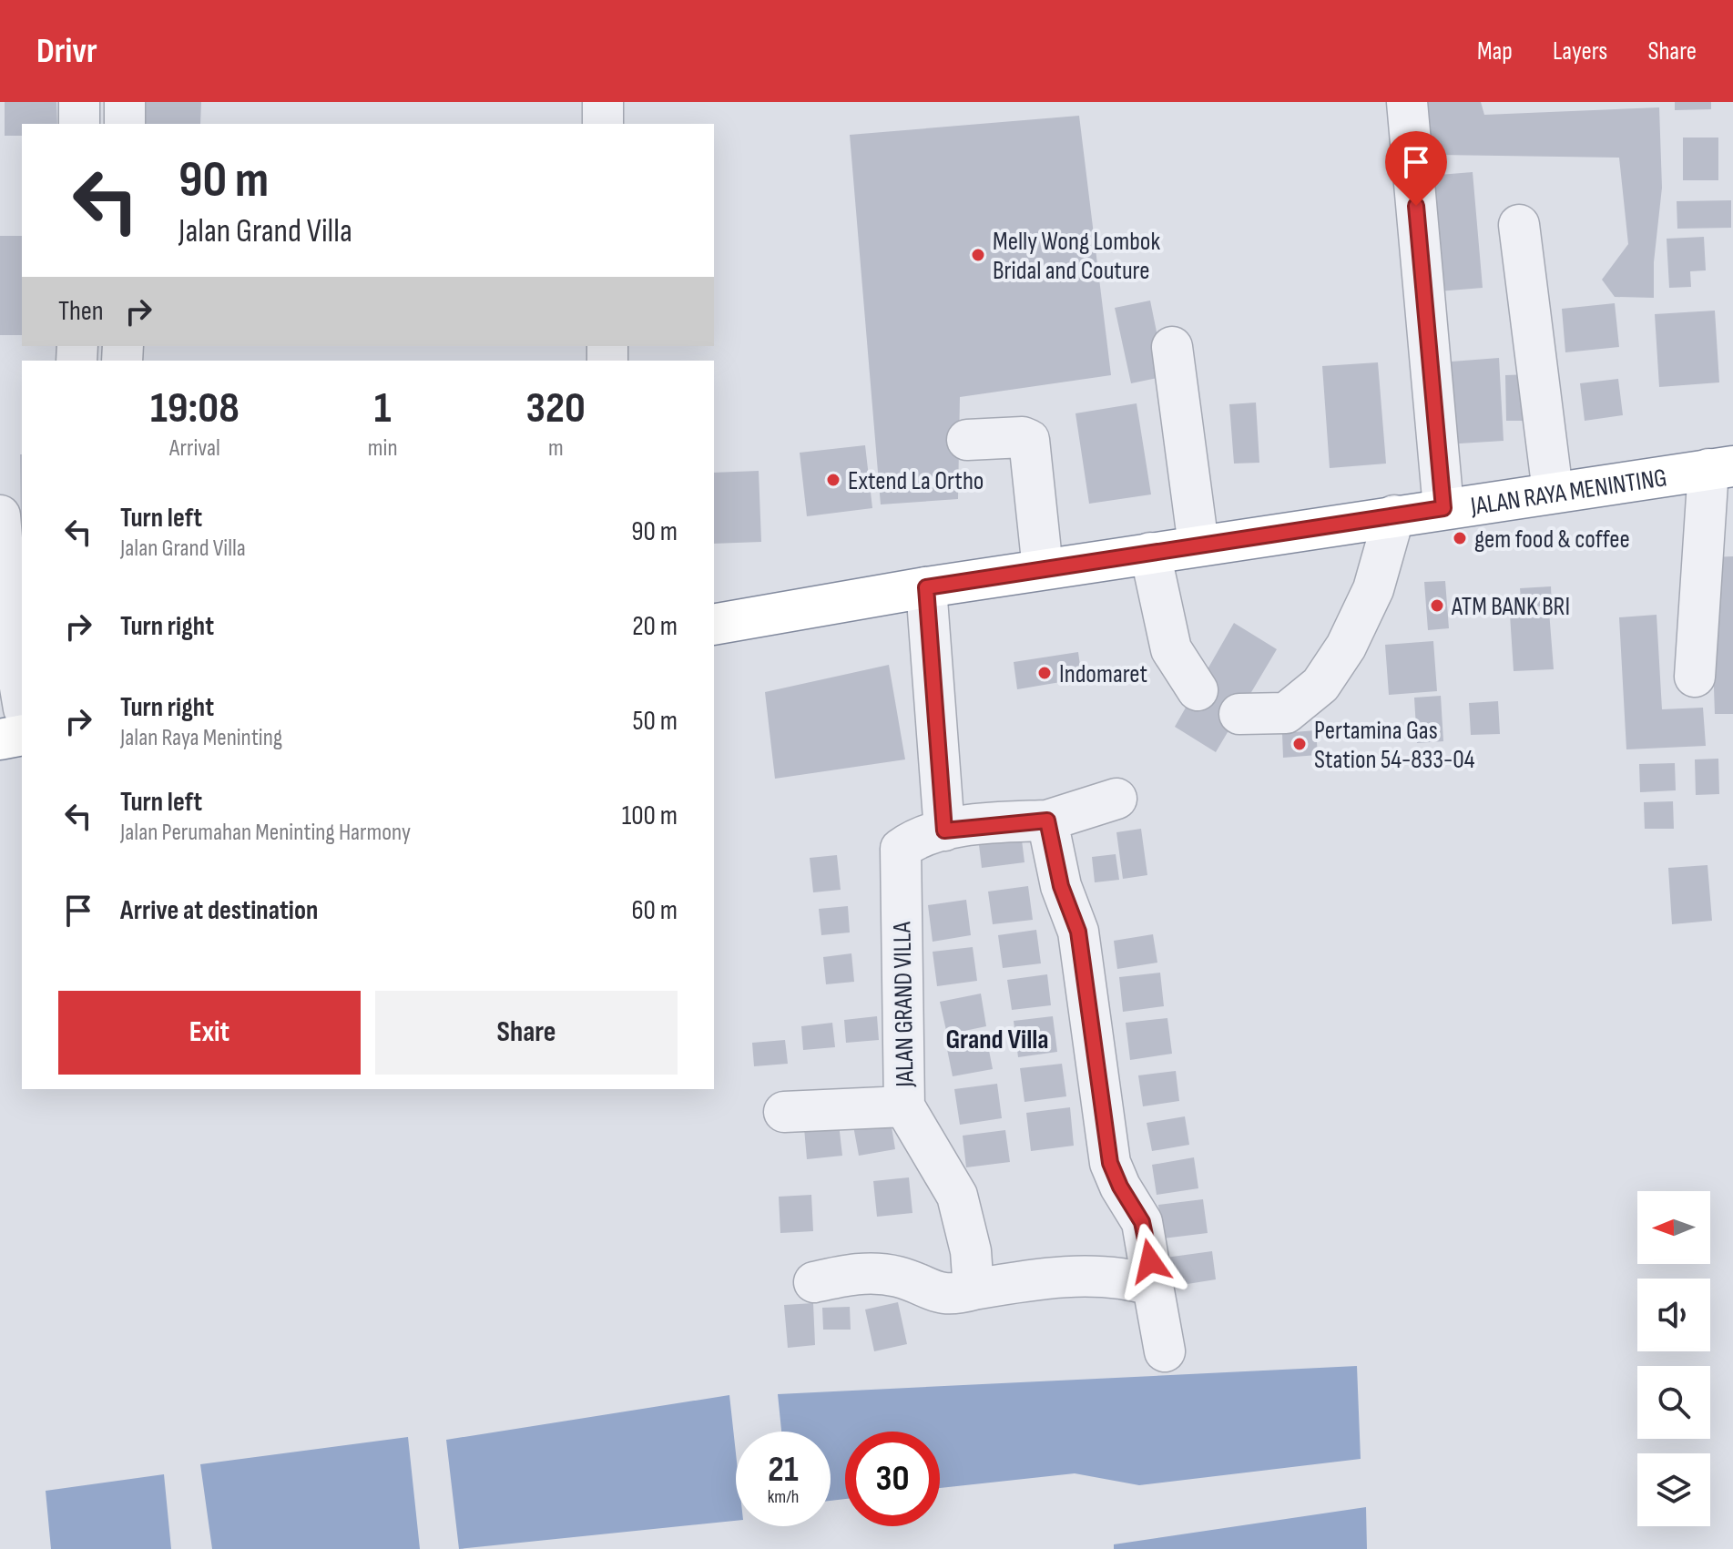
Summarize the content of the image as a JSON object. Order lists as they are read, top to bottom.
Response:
{
  "streets": {
    "highway": ["JALAN RAYA MENINTING"],
    "street": ["JALAN GRAND VILLA"]
  },
  "districts": ["Grand Villa"],
  "places": [
    "Melly Wong Lombok Bridal and Couture",
    "Extend La Ortho",
    "gem food & coffee",
    "ATM BANK BRI",
    "Indomaret",
    "Pertamina Gas Station 54-833-04"
  ],
  "north": "left",
  "page": {
    "header": "Drivr",
    "nav": ["Map", "Layers", "Share"],
    "turn": ["90 m", "Jalan Grand Villa"],
    "then": "Then",
    "eta": [
      "19:08",
      "Arrival",
      "1",
      "min",
      "320",
      "m"
    ],
    "list": [
      {
        "name": "Turn left",
        "note": "Jalan Grand Villa",
        "value": "90 m"
      },
      {
        "name": "Turn right",
        "value": "20 m"
      },
      {
        "name": "Turn right",
        "note": "Jalan Raya Meninting",
        "value": "50 m"
      },
      {
        "name": "Turn left",
        "note": "Jalan Perumahan Meninting Harmony",
        "value": "100 m"
      },
      {
        "name": "Arrive at destination",
        "value": "60 m"
      }
    ],
    "buttons": ["Exit", "Share"],
    "speed": "21 km/h",
    "limit": "30"
  }
}
